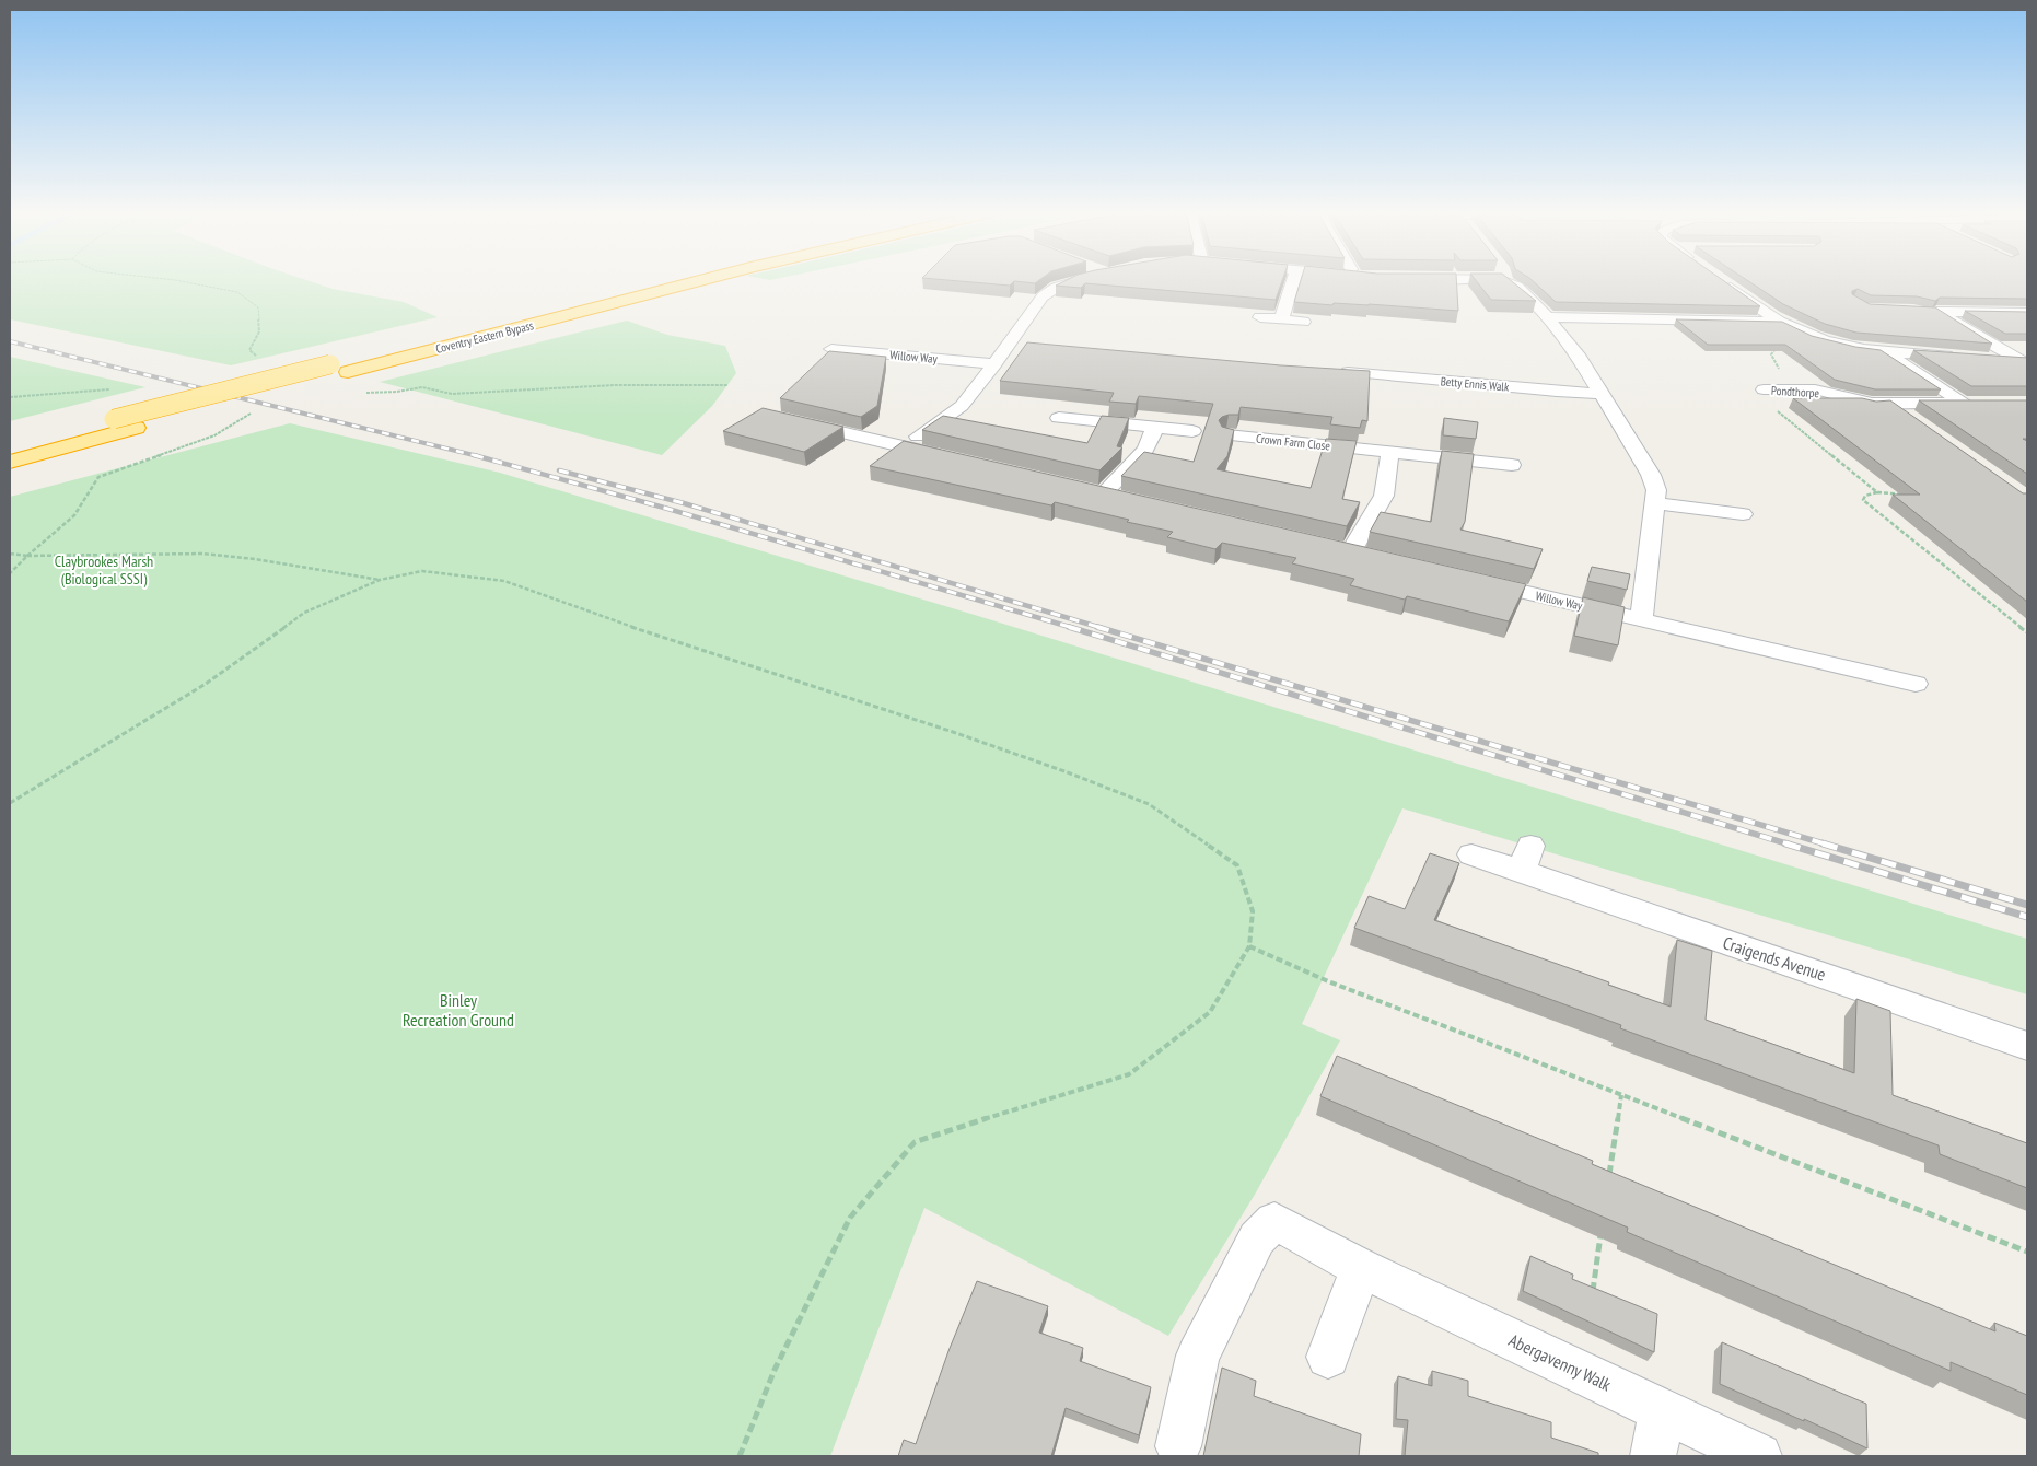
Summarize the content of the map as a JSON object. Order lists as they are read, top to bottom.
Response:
{
  "streets": {
    "highway": ["Coventry Eastern Bypass"],
    "street": [
      "Willow Way",
      "Betty Ennis Walk",
      "Pondthorpe",
      "Crown Farm Close",
      "Craigends Avenue",
      "Abergavenny Walk"
    ]
  },
  "parks": ["Claybrookes Marsh (Biological SSSI)", "Binley Recreation Ground"]
}
